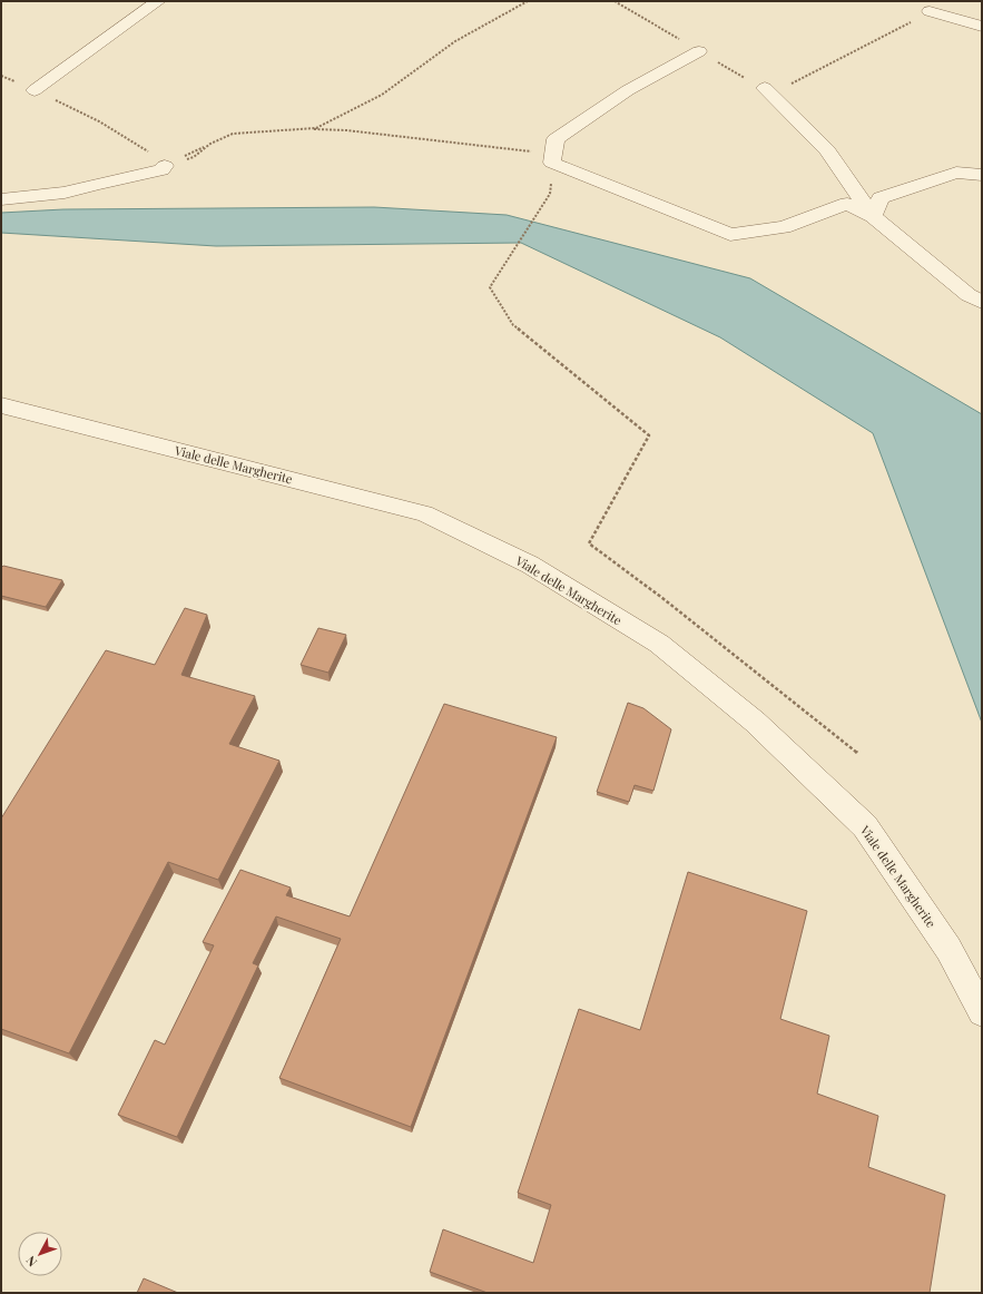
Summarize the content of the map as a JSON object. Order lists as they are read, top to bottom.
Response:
{
  "streets": {
    "street": ["Viale delle Margherite"]
  },
  "north": "bottom left"
}
